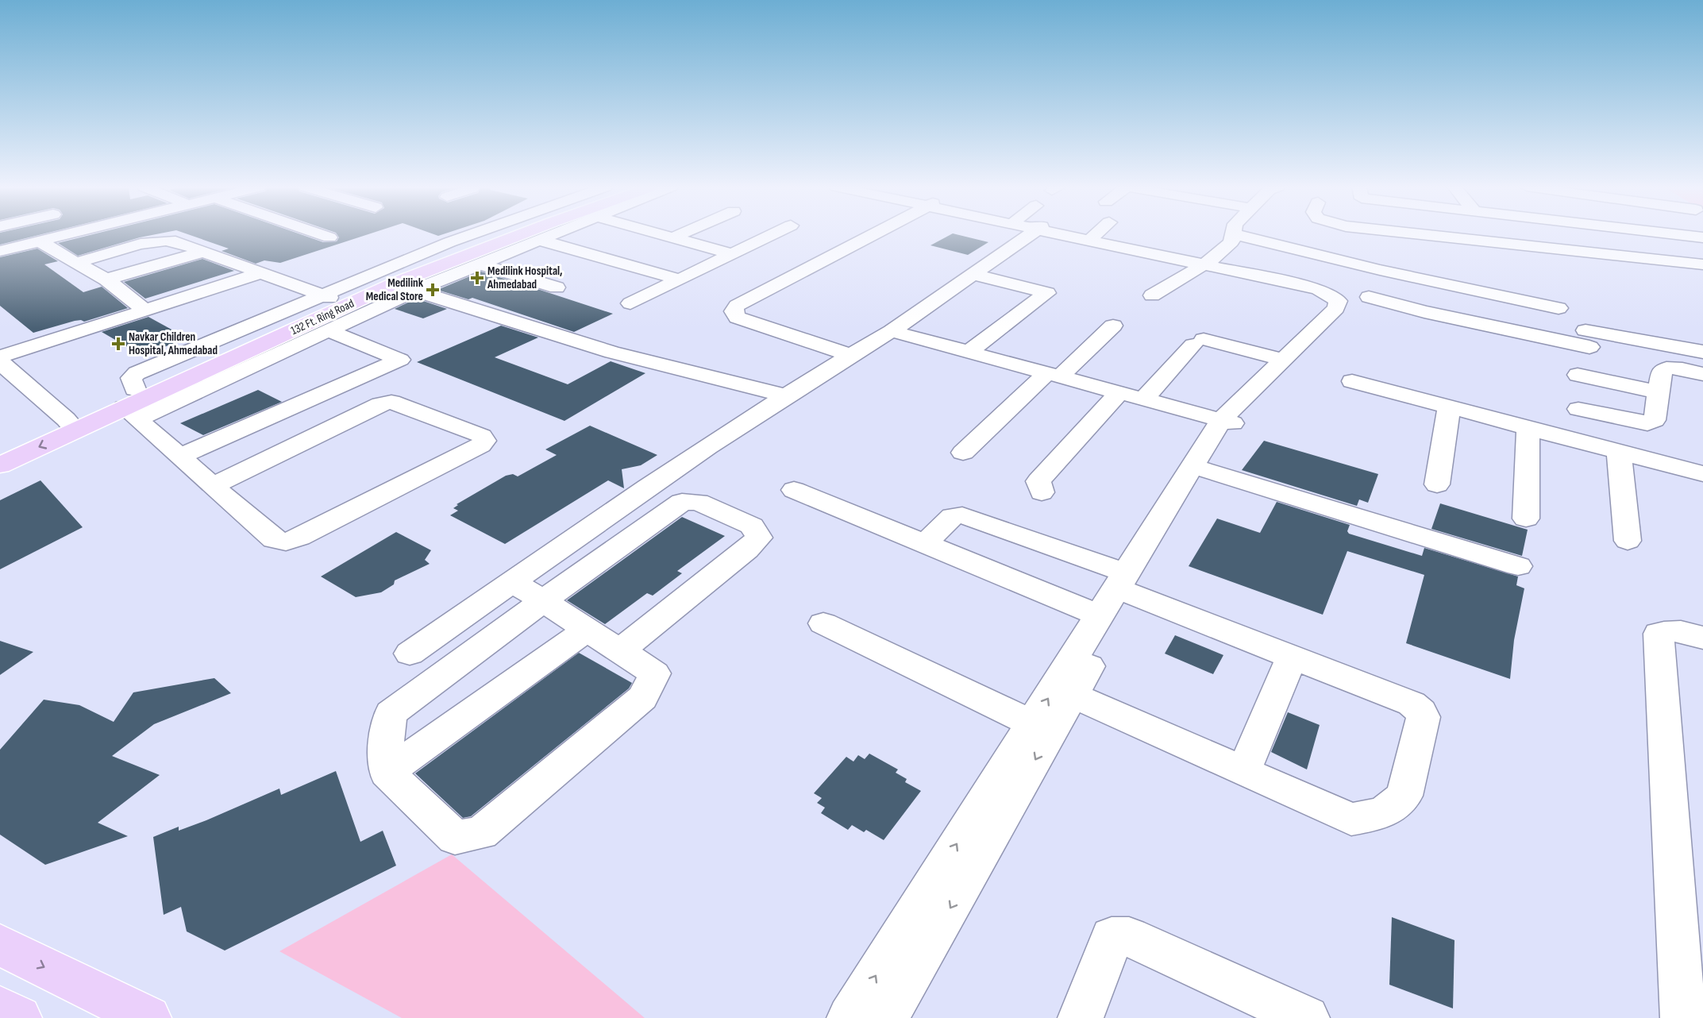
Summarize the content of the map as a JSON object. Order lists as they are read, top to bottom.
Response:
{
  "streets": {
    "main road": ["132 Ft. Ring Road"]
  },
  "places": {
    "health": ["Medilink Hospital, Ahmedabad", "Medilink Medical Store", "Navkar Children Hospital, Ahmedabad"]
  }
}
